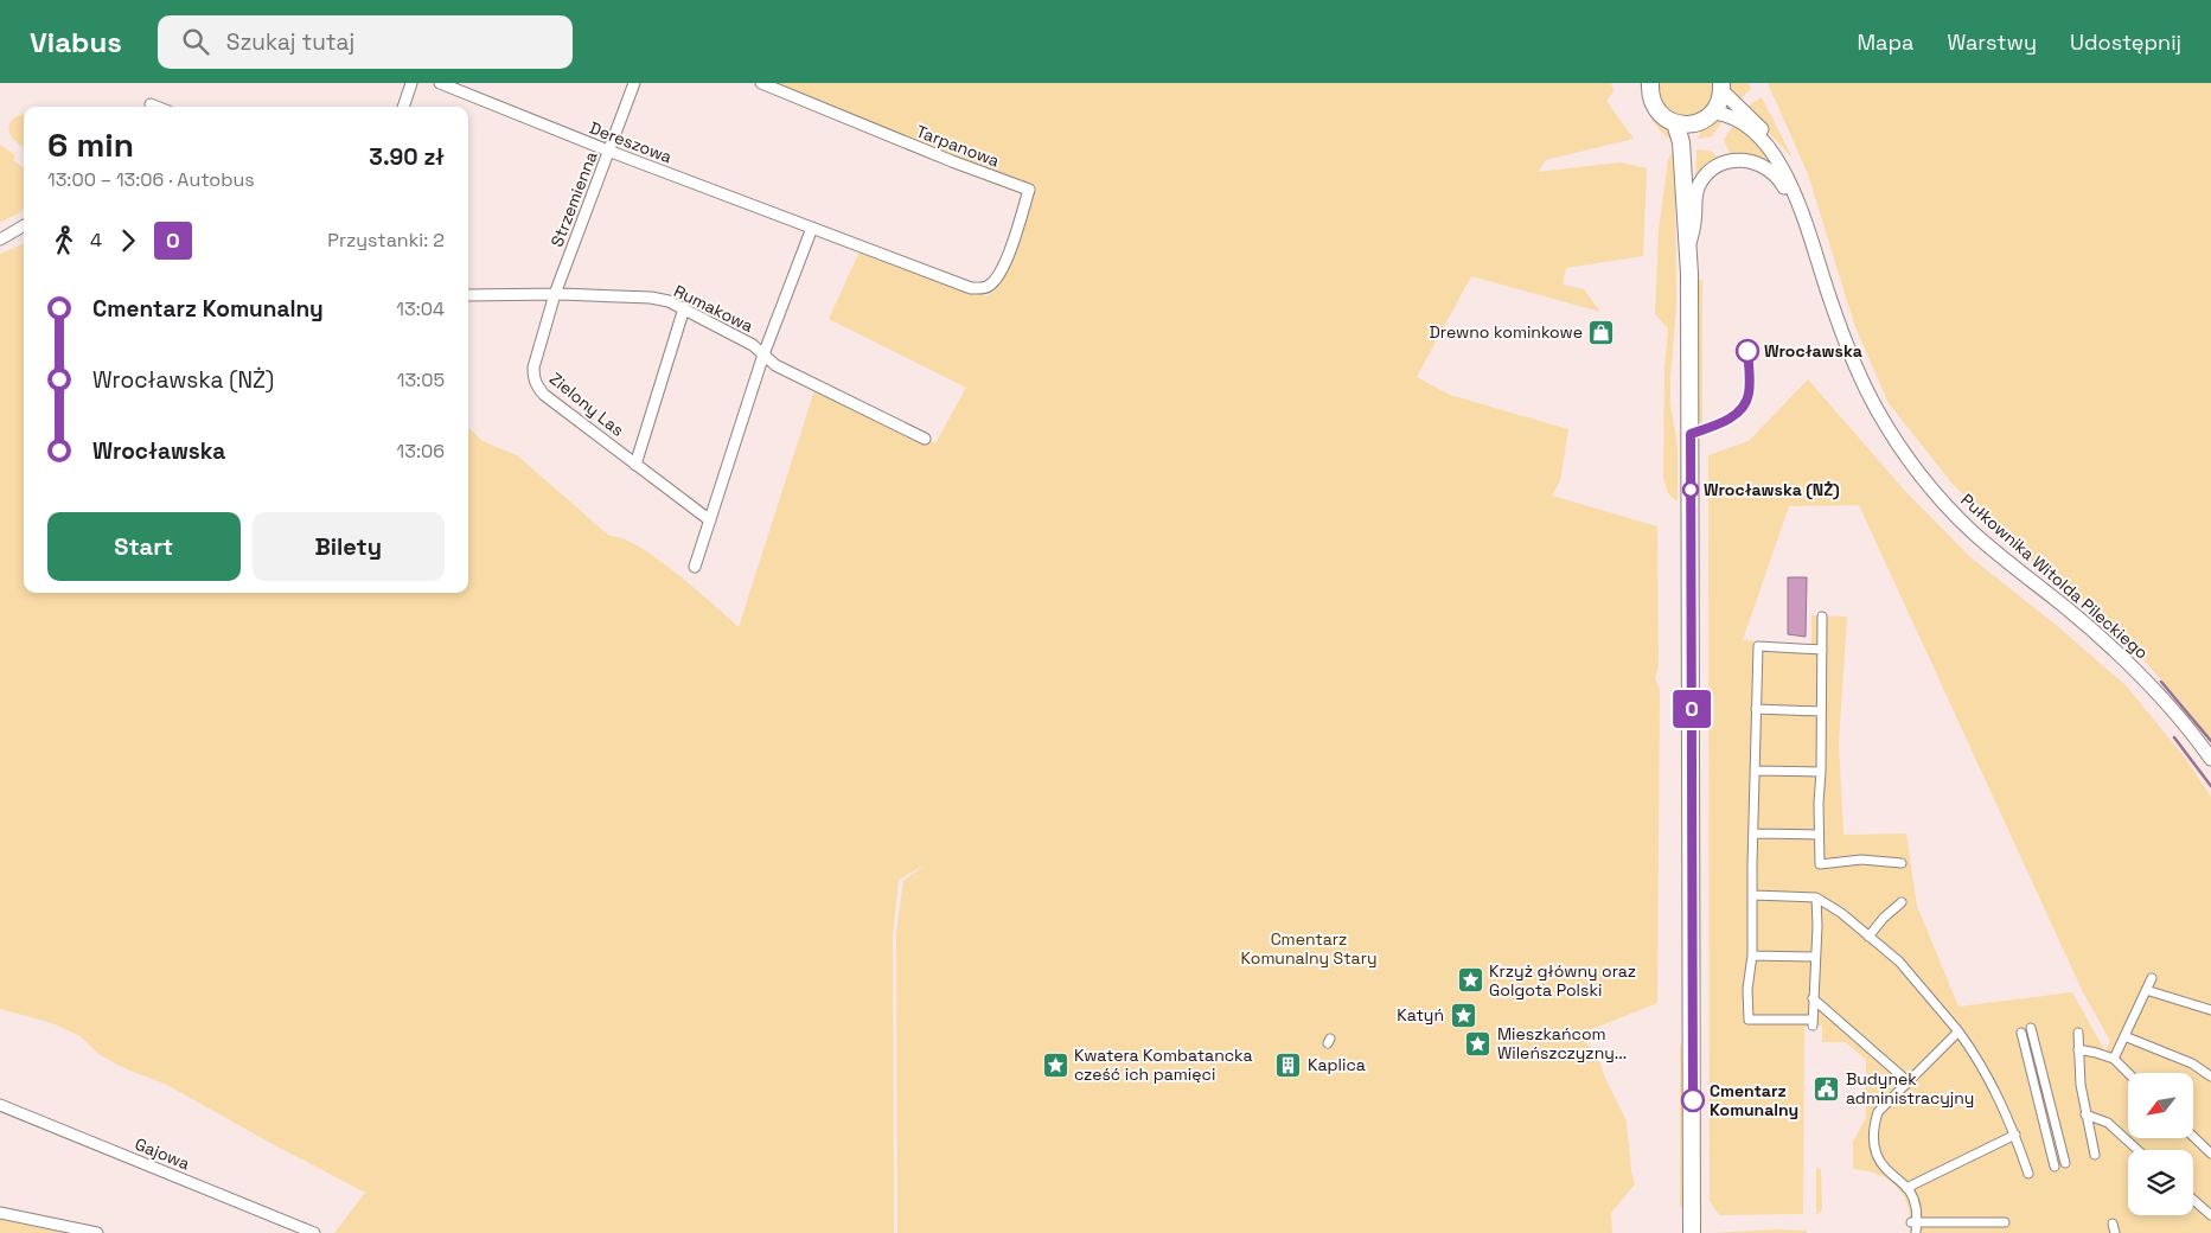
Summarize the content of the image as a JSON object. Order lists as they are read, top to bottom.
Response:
{
  "streets": {
    "street": [
      "Dereszowa",
      "Tarpanowa",
      "Strzemienna",
      "Rumakowa",
      "Zielony Las",
      "Pułkownika Witolda Pileckiego",
      "Gajowa"
    ]
  },
  "crossings": [
    ["Dereszowa", "Tarpanowa"],
    ["Dereszowa", "Strzemienna"],
    ["Strzemienna", "Rumakowa"],
    ["Strzemienna", "Zielony Las"],
    ["Rumakowa", "Zielony Las"]
  ],
  "parks": ["Cmentarz Komunalny Stary"],
  "places": {
    "shop": ["Drewno kominkowe"],
    "other": ["Wrocławska", "Wrocławska (NŻ)", "Cmentarz Komunalny"],
    "place": [
      "Krzyż główny oraz Golgota Polski",
      "Katyń",
      "Mieszkańcom Wileńszczyzny...",
      "Kwatera Kombatancka cześć ich pamięci"
    ],
    "building": ["Kaplica"],
    "public building": ["Budynek administracyjny"]
  },
  "lines": ["bus line 0"],
  "north": "bottom left",
  "page": {
    "header": "Viabus",
    "search": "Szukaj tutaj",
    "nav": ["Mapa", "Warstwy", "Udostępnij"],
    "on_map": "0",
    "heading": ["6 min", "13:00 – 13:06 · Autobus", "3.90 zł"],
    "legs": ["4", "0", "Przystanki: 2"],
    "list": [
      {
        "name": "Cmentarz Komunalny",
        "value": "13:04"
      },
      {
        "name": "Wrocławska (NŻ)",
        "value": "13:05"
      },
      {
        "name": "Wrocławska",
        "value": "13:06"
      }
    ],
    "buttons": ["Start", "Bilety"]
  }
}
